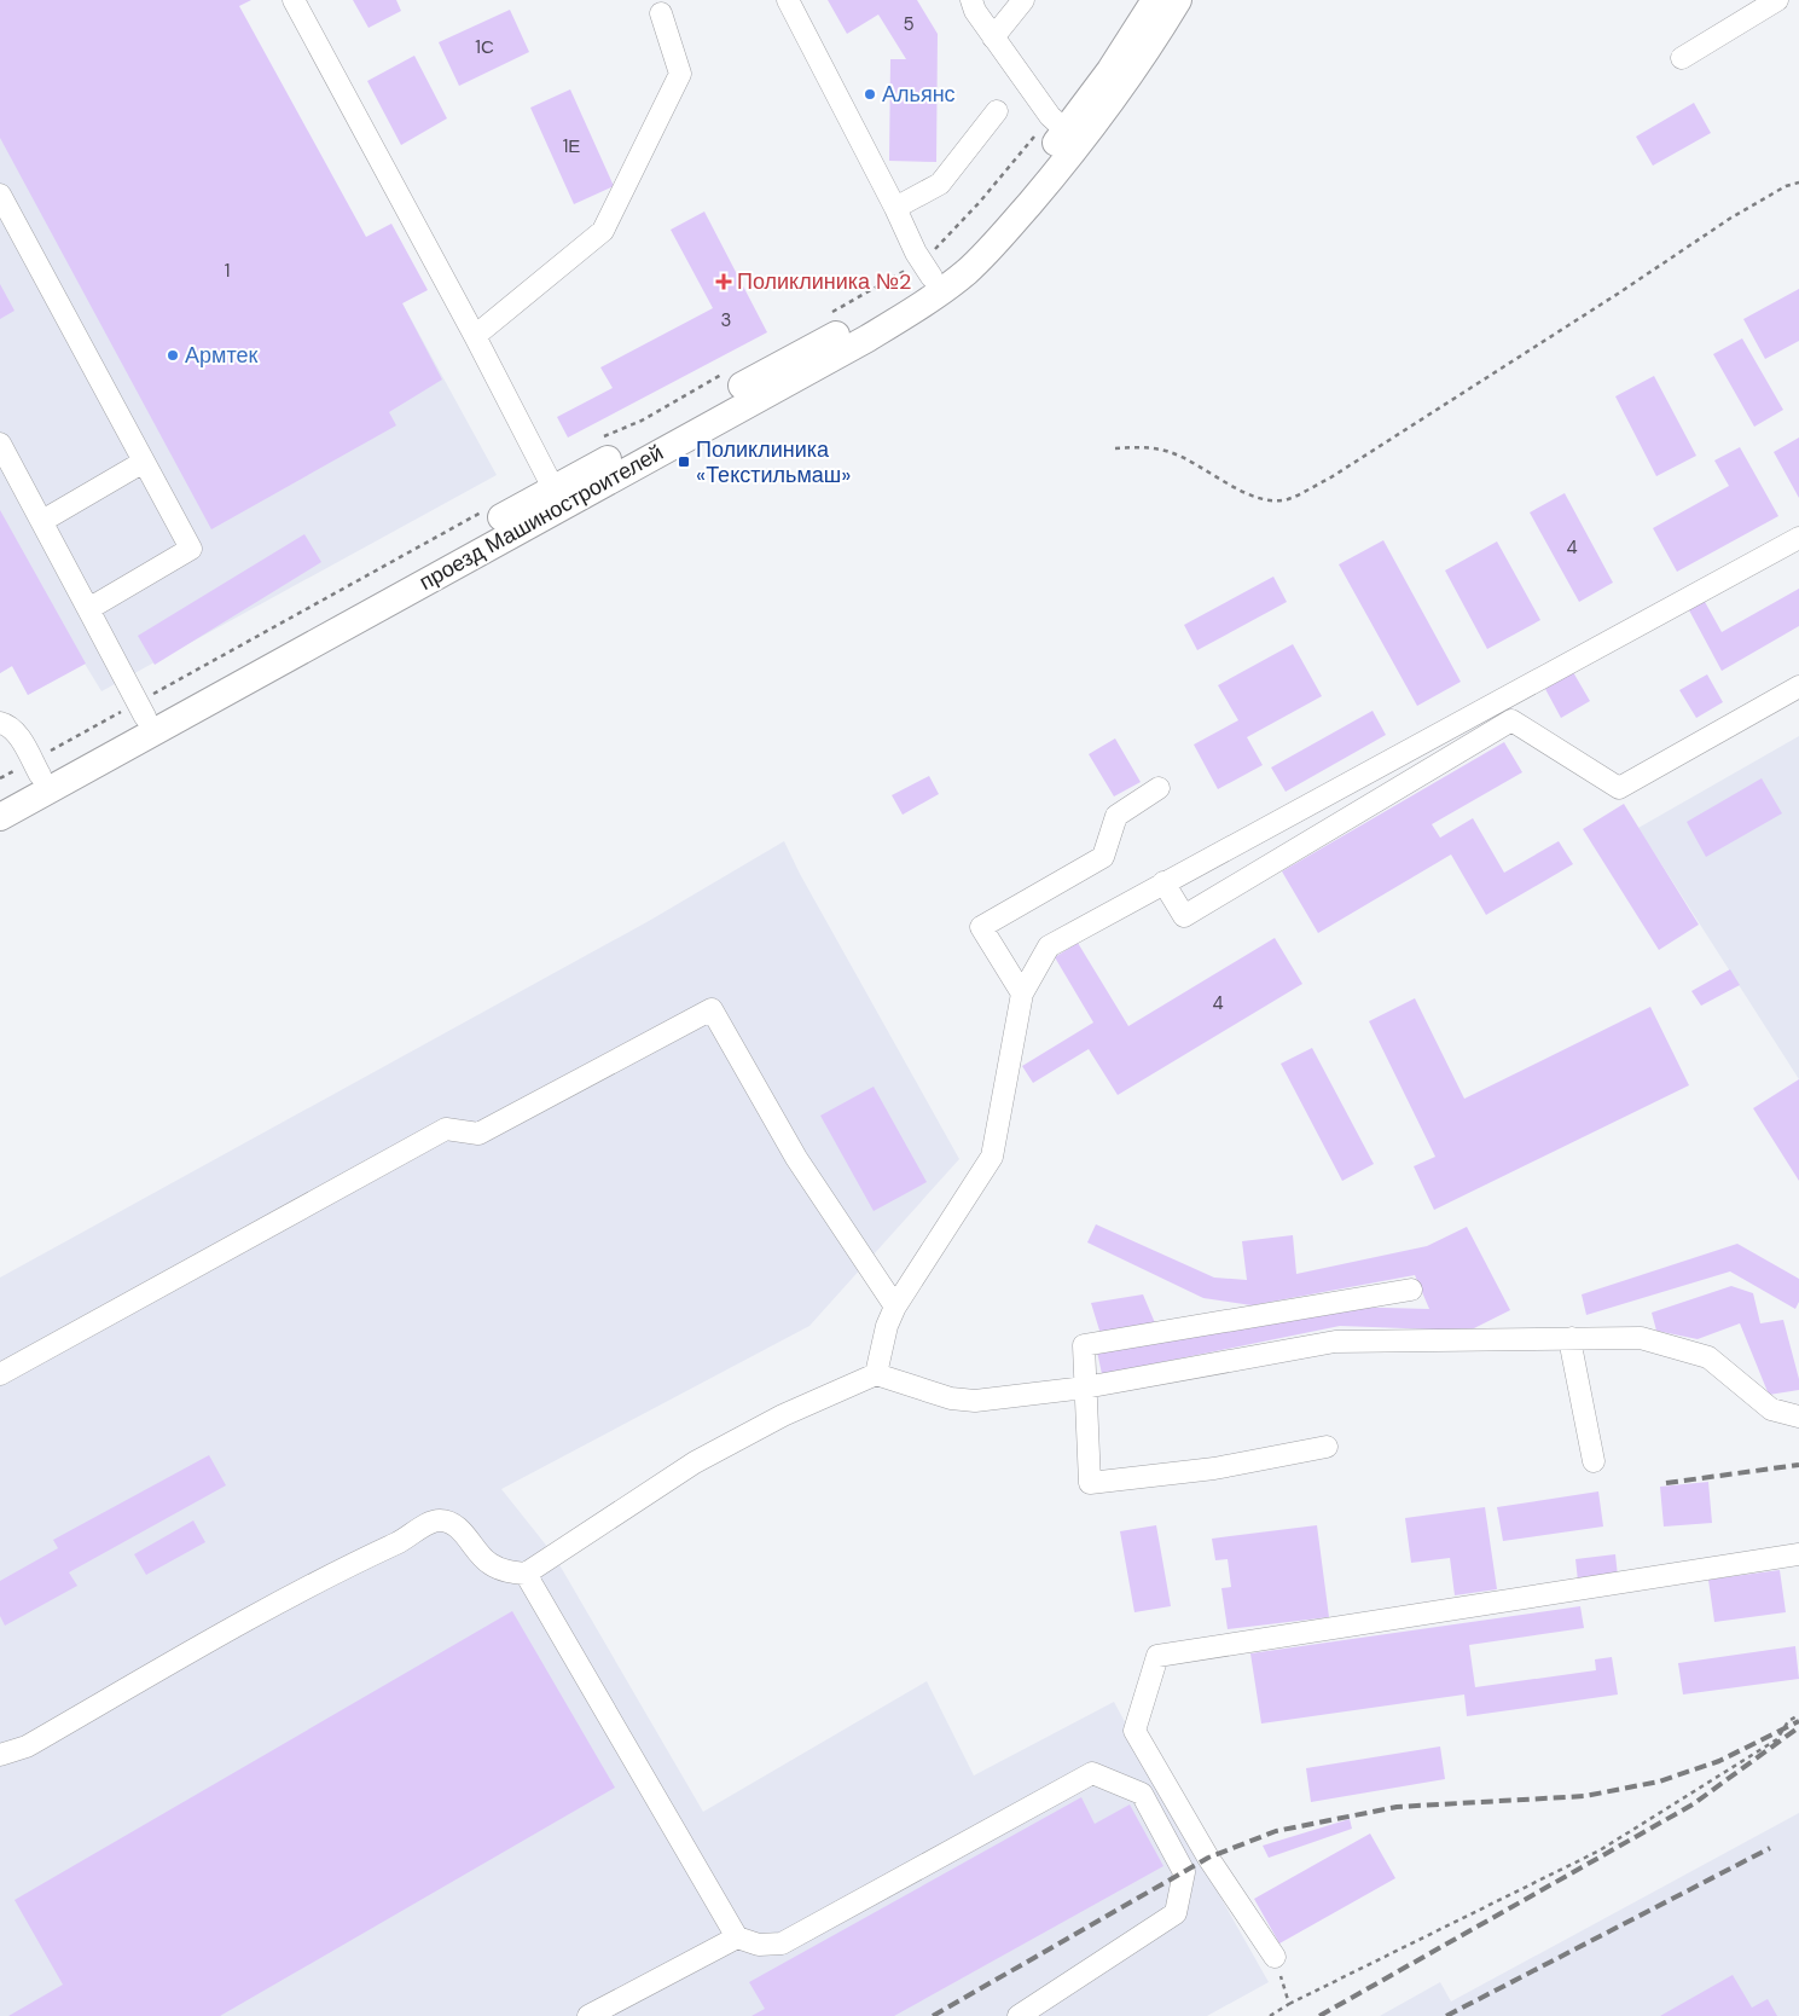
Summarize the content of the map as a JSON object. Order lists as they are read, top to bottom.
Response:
{
  "streets": {
    "main road": ["проезд Машиностроителей"]
  },
  "places": {
    "other": ["Альянс", "Армтек"],
    "health": ["Поликлиника №2"],
    "transit": ["Поликлиника «Текстильмаш»"]
  },
  "house_numbers": [
    "5",
    "1С",
    "1Е",
    "1",
    "3",
    "4",
    "4"
  ]
}
